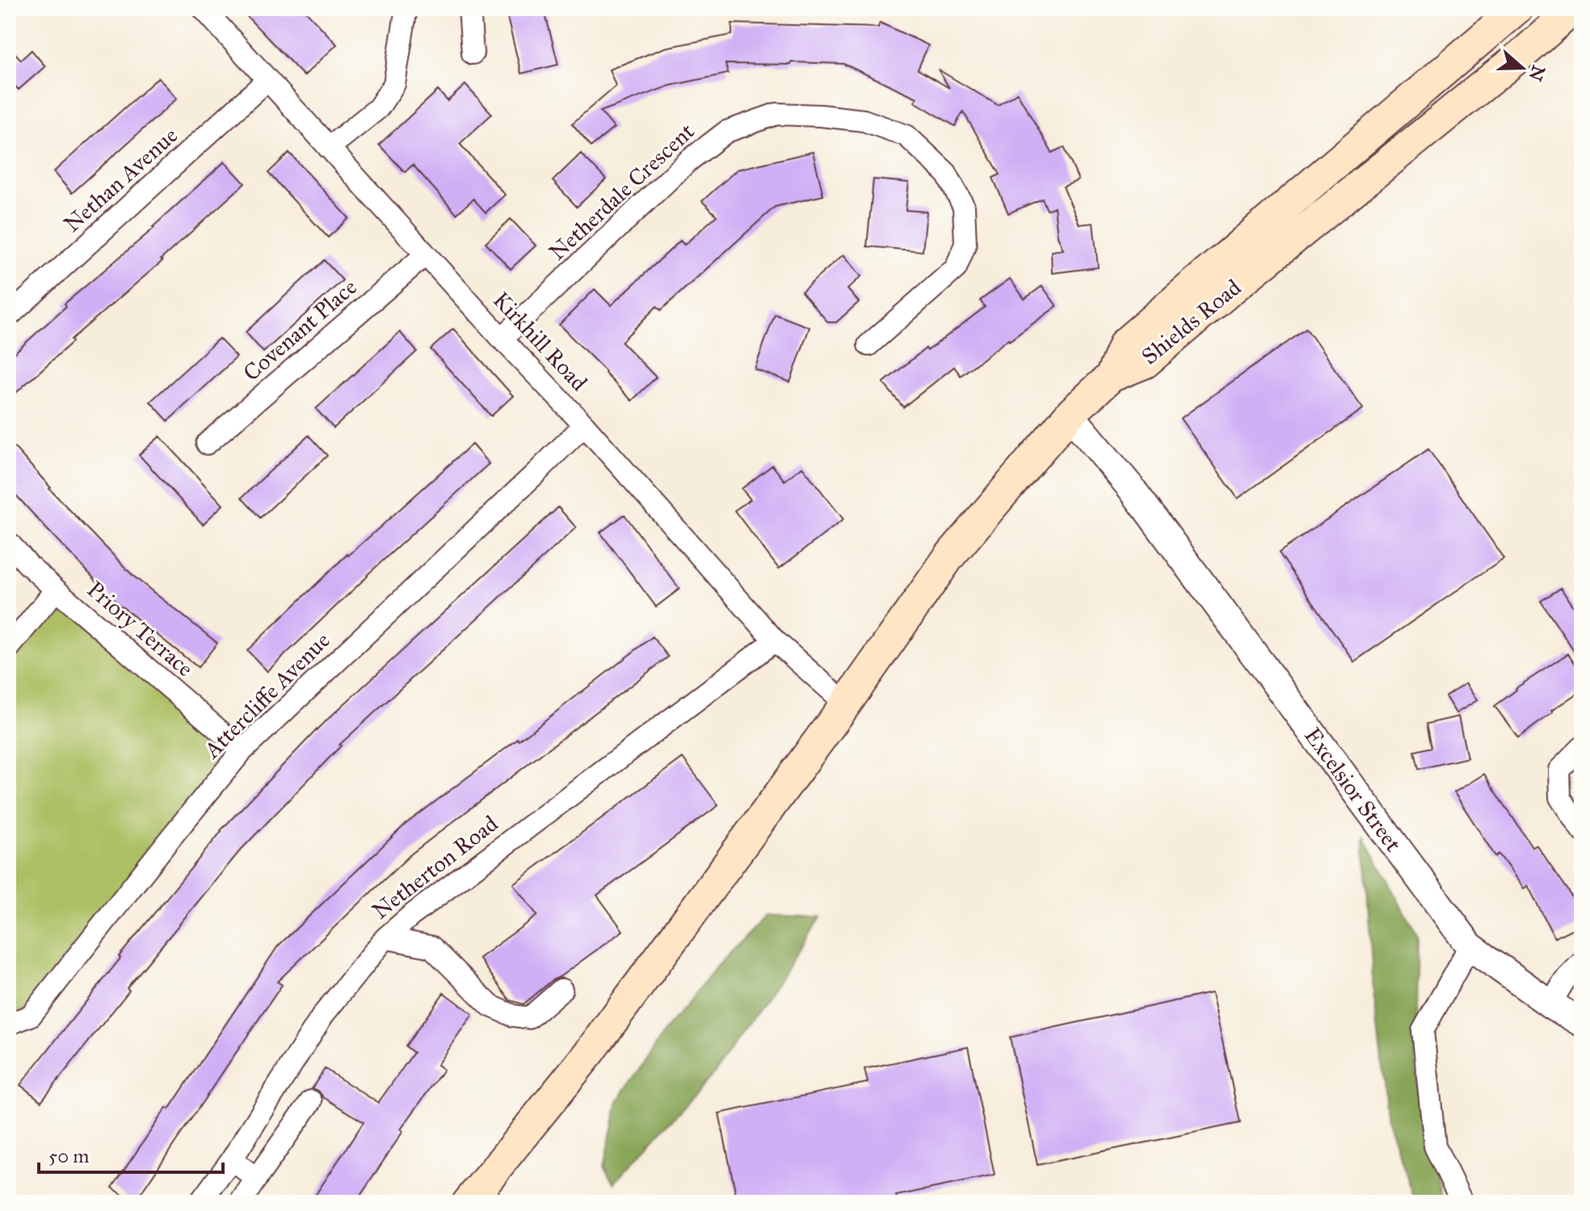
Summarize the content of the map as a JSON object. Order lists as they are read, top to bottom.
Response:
{
  "streets": {
    "main road": ["Shields Road"],
    "street": [
      "Nethan Avenue",
      "Netherdale Crescent",
      "Covenant Place",
      "Kirkhill Road",
      "Priory Terrace",
      "Attercliffe Avenue",
      "Excelsior Street",
      "Netherton Road"
    ]
  },
  "crossings": [
    ["Nethan Avenue", "Kirkhill Road"],
    ["Netherdale Crescent", "Kirkhill Road"],
    ["Covenant Place", "Kirkhill Road"],
    ["Kirkhill Road", "Attercliffe Avenue"],
    ["Kirkhill Road", "Netherton Road"],
    ["Priory Terrace", "Attercliffe Avenue"]
  ],
  "scale_bar": "50 m",
  "north": "right"
}
